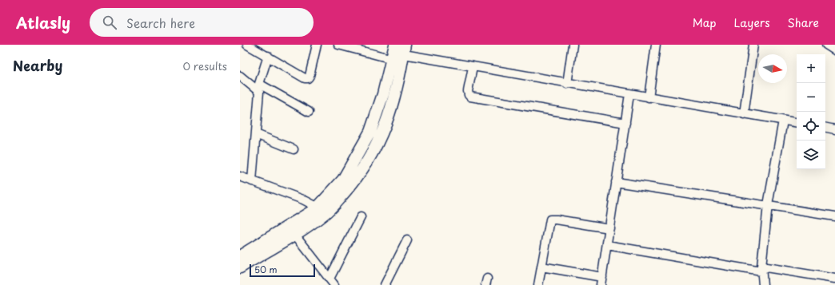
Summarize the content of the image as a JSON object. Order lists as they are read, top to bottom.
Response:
{
  "scale_bar": "50 m",
  "north": "right",
  "page": {
    "header": "Atlasly",
    "search": "Search here",
    "nav": ["Map", "Layers", "Share"],
    "heading": ["Nearby", "0 results"],
    "map_buttons": ["+", "−"],
    "scale": "50 m"
  }
}
